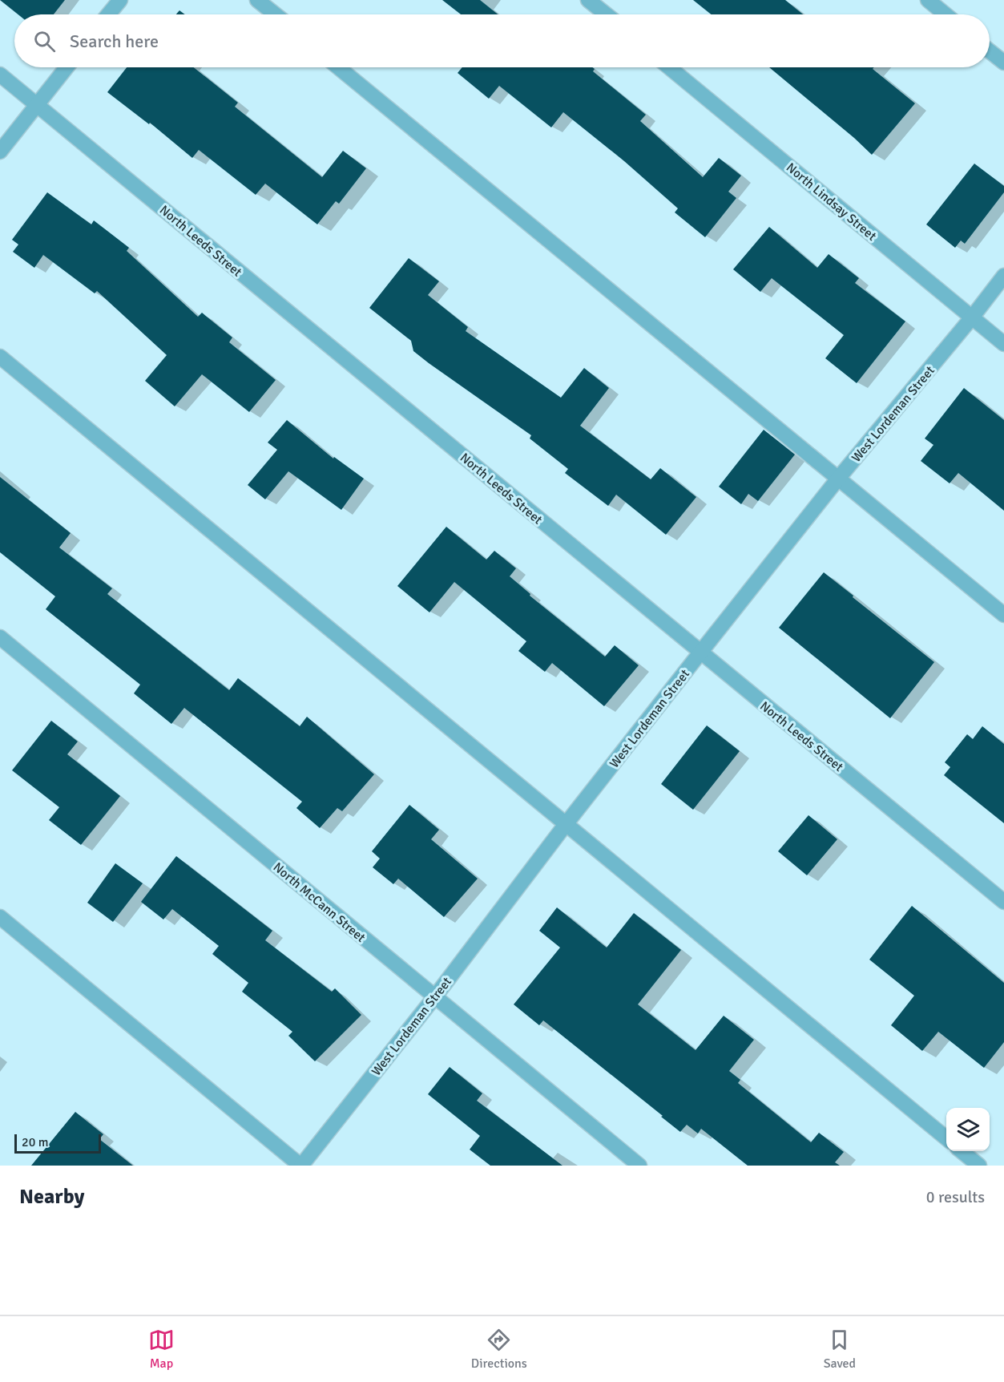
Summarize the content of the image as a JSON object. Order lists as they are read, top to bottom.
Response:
{
  "streets": {
    "street": [
      "North Lindsay Street",
      "North Leeds Street",
      "West Lordeman Street",
      "North McCann Street"
    ]
  },
  "crossings": [
    ["North Lindsay Street", "West Lordeman Street"],
    ["North Leeds Street", "West Lordeman Street"],
    ["West Lordeman Street", "North McCann Street"]
  ],
  "scale_bar": "20 m",
  "page": {
    "search": "Search here",
    "scale": "20 m",
    "heading": ["Nearby", "0 results"],
    "nav": ["Map", "Directions", "Saved"]
  }
}
